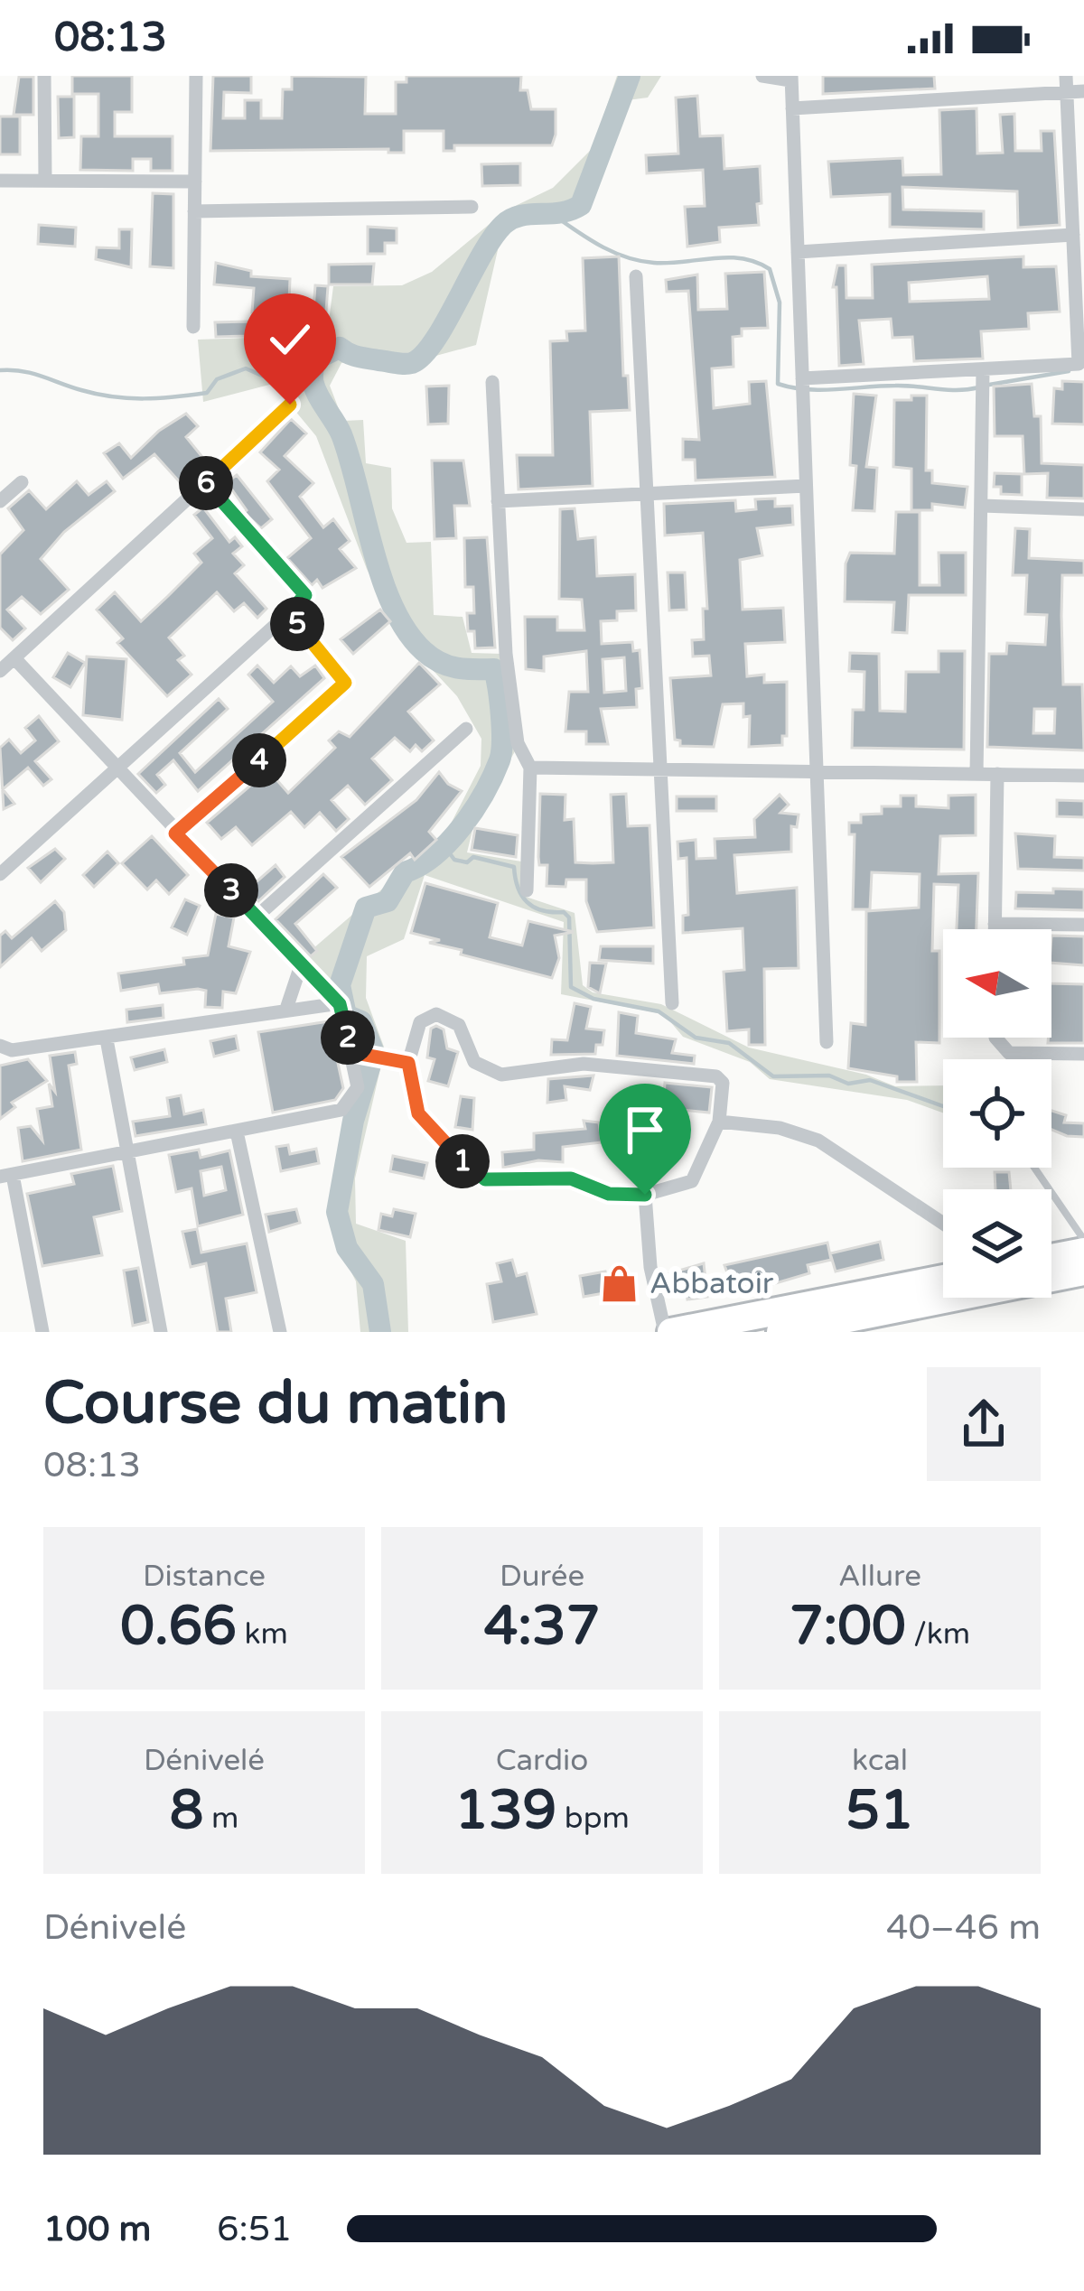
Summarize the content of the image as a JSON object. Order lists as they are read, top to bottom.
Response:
{
  "places": {
    "shop": ["Abbatoir"]
  },
  "north": "left",
  "page": {
    "status": "08:13",
    "pins": [
      "6",
      "5",
      "4",
      "3",
      "2",
      "1"
    ],
    "heading": ["Course du matin", "08:13"],
    "stats": [
      ["Distance", "0.66 km"],
      ["Durée", "4:37"],
      ["Allure", "7:00 /km"],
      ["Dénivelé", "8 m"],
      ["Cardio", "139 bpm"],
      ["kcal", "51"]
    ],
    "chart": ["Dénivelé", "40–46 m"],
    "list": [
      {
        "name": "100 m",
        "note": "6:51"
      }
    ]
  }
}
